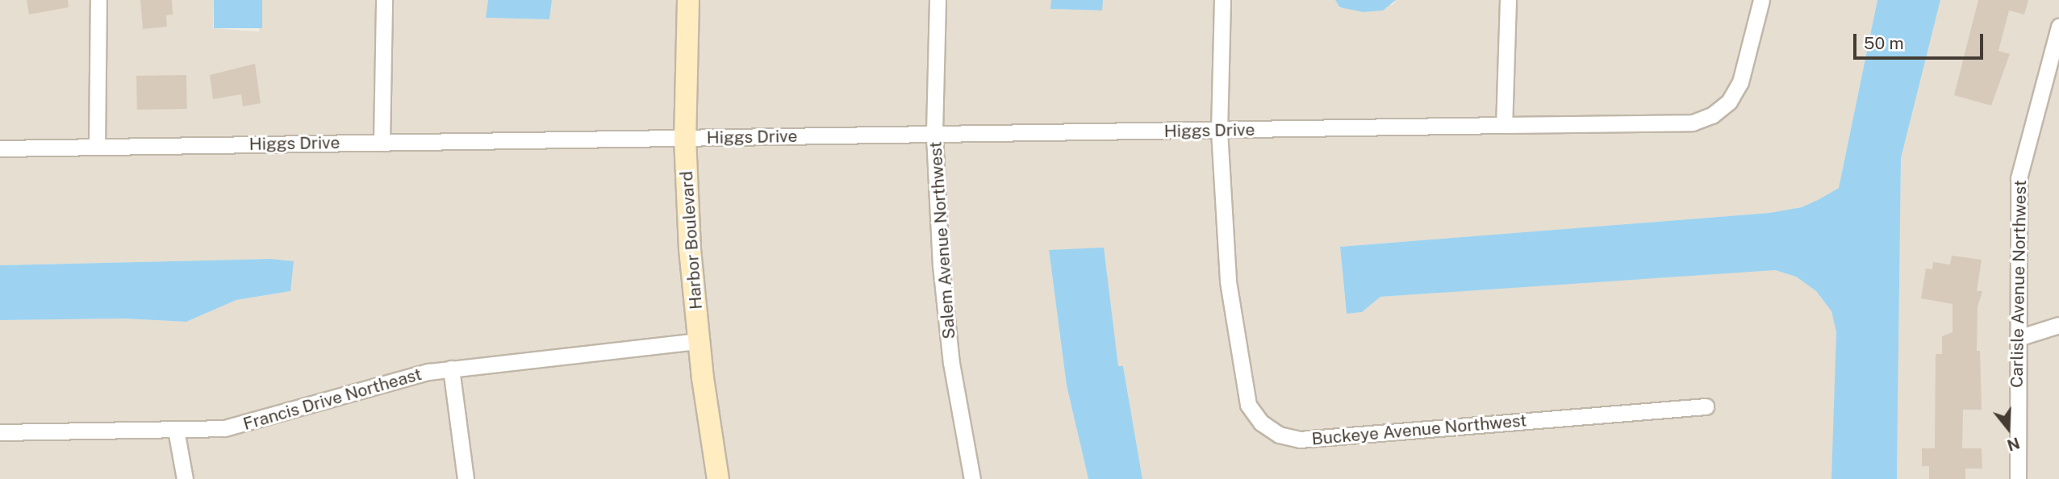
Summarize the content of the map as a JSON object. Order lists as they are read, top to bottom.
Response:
{
  "streets": {
    "street": [
      "Higgs Drive",
      "Harbor Boulevard",
      "Salem Avenue Northwest",
      "Carlisle Avenue Northwest",
      "Francis Drive Northeast",
      "Buckeye Avenue Northwest"
    ]
  },
  "crossings": [
    ["Higgs Drive", "Harbor Boulevard"],
    ["Higgs Drive", "Salem Avenue Northwest"],
    ["Higgs Drive", "Buckeye Avenue Northwest"],
    ["Harbor Boulevard", "Francis Drive Northeast"]
  ],
  "scale_bar": "50 m",
  "north": "bottom"
}
